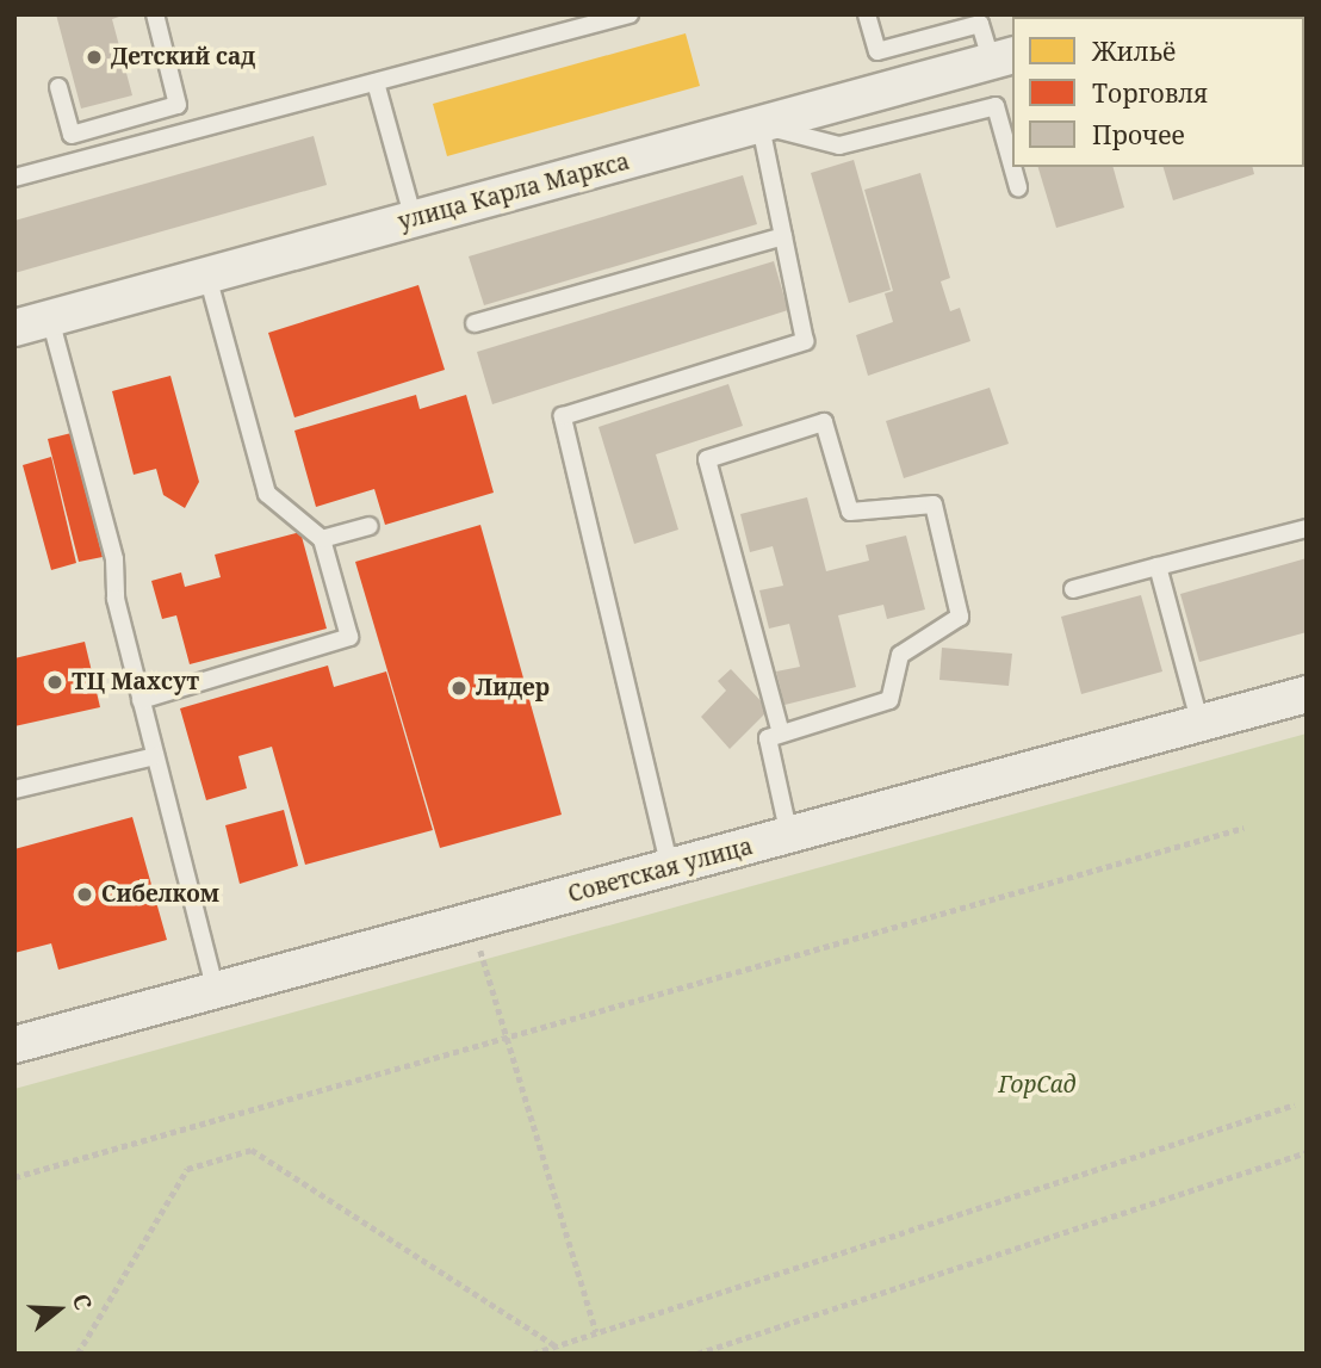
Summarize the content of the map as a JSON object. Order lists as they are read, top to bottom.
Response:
{
  "streets": {
    "street": ["улица Карла Маркса", "Советская улица"]
  },
  "parks": ["ГорСад"],
  "places": [
    "Детский сад",
    "ТЦ Махсут",
    "Лидер",
    "Сибелком"
  ],
  "legend": ["Жильё", "Торговля", "Прочее"],
  "north": "right"
}
